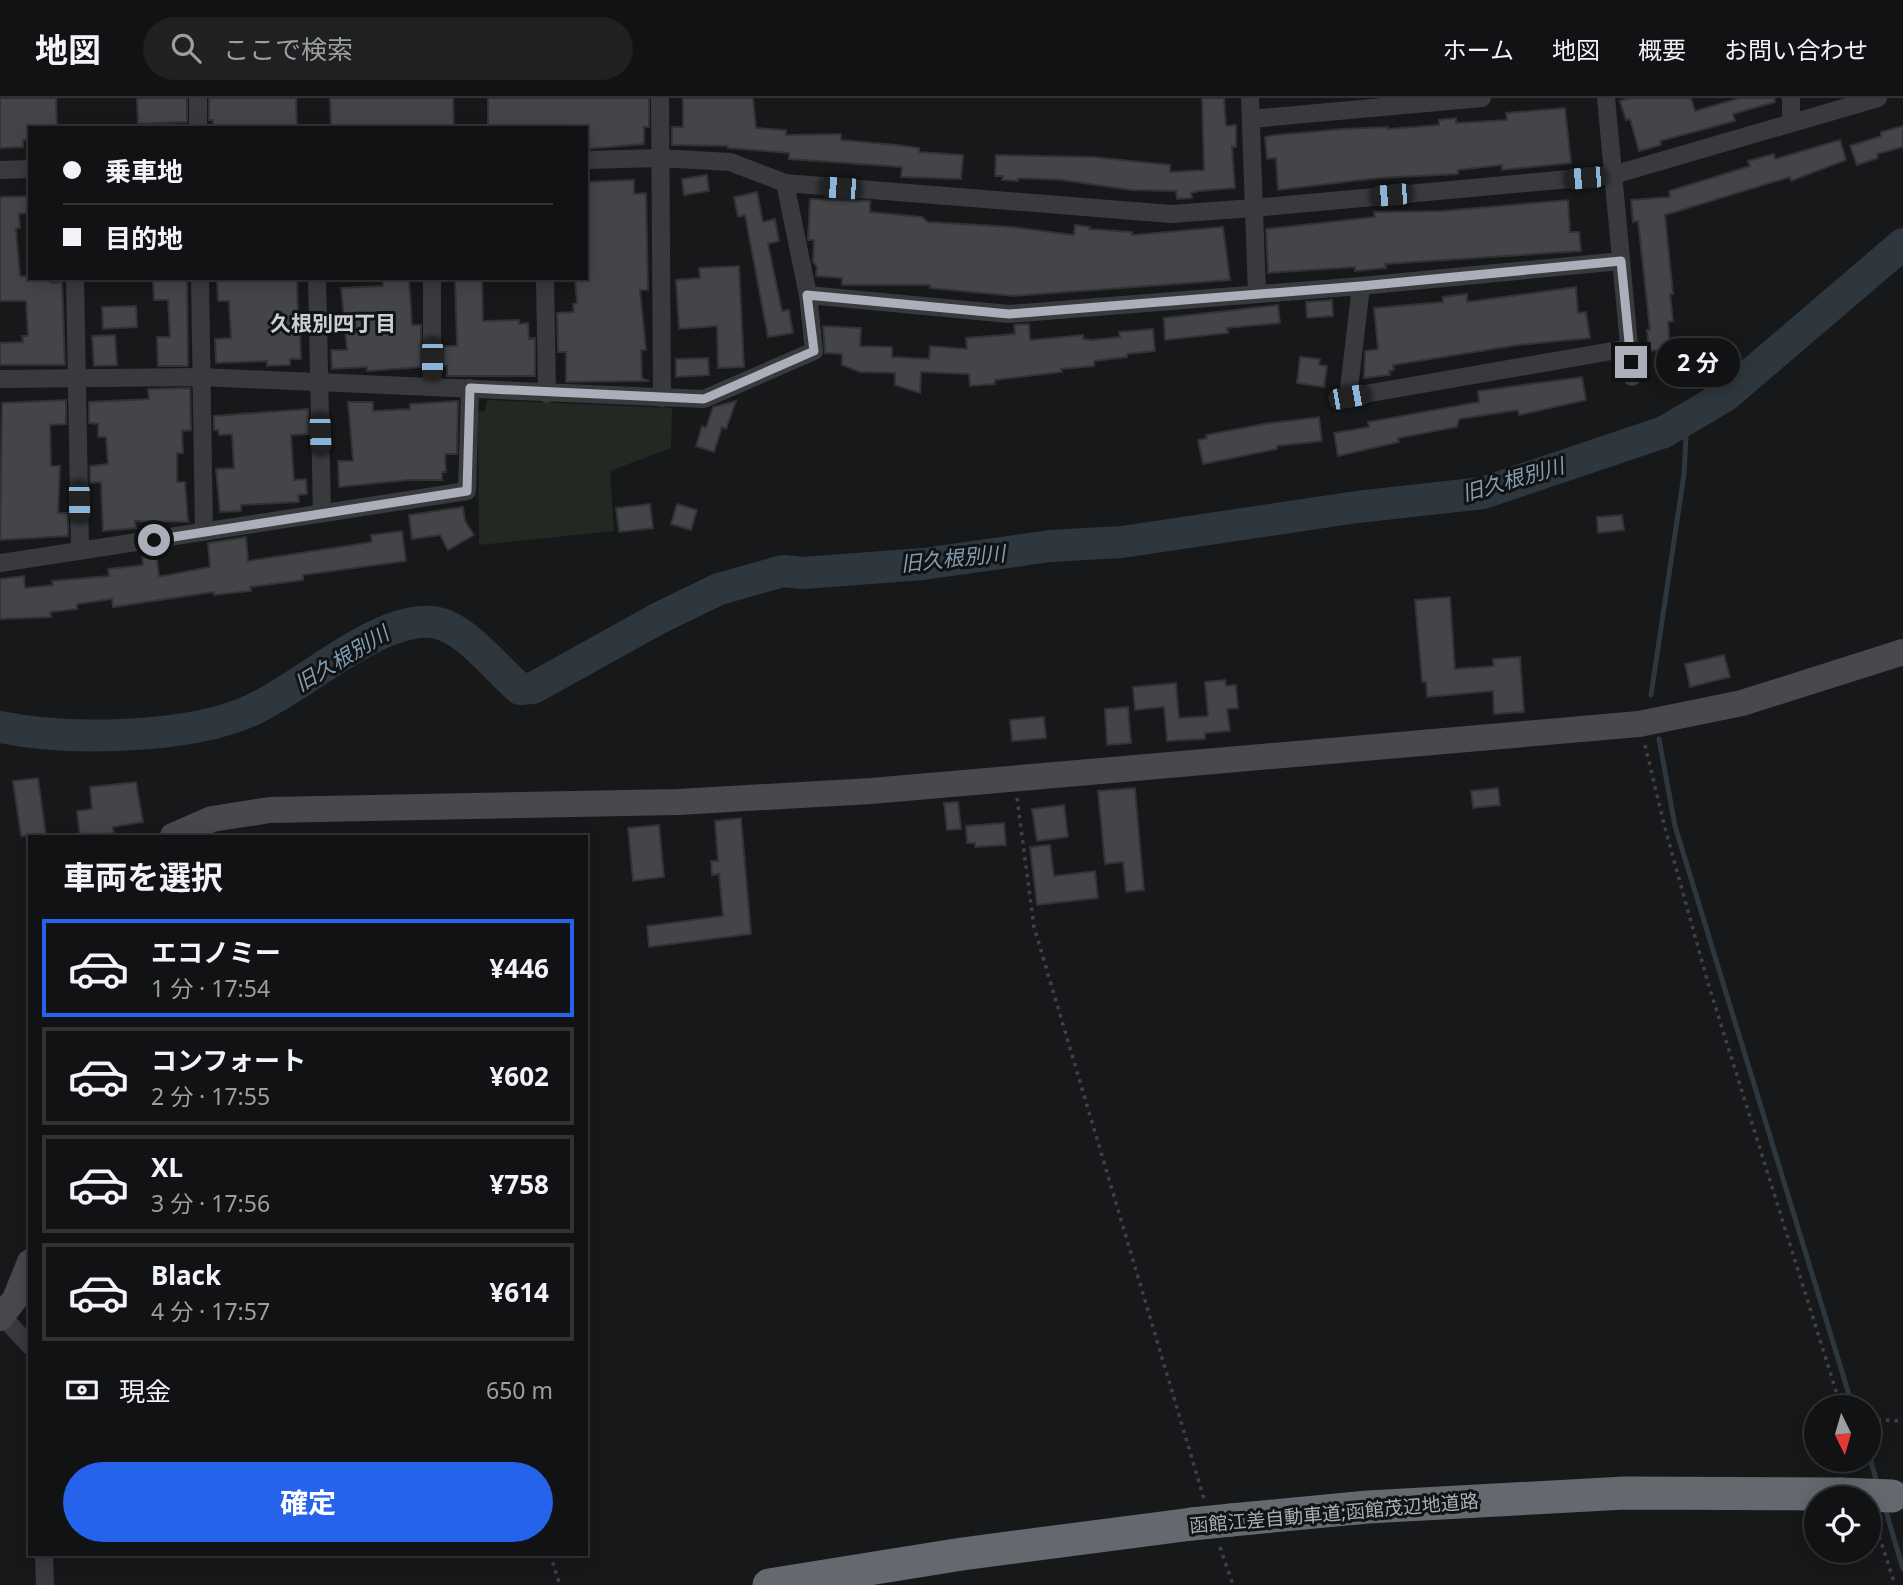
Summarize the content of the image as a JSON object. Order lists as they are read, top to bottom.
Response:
{
  "streets": {
    "highway": ["函館江差自動車道;函館茂辺地道路"]
  },
  "districts": ["久根別四丁目"],
  "water": ["旧久根別川"],
  "north": "bottom",
  "page": {
    "header": "地図",
    "search": "ここで検索",
    "nav": [
      "ホーム",
      "地図",
      "概要",
      "お問い合わせ"
    ],
    "banner": ["乗車地", "目的地"],
    "bubble": "2 分",
    "heading": "車両を選択",
    "list": [
      {
        "name": "エコノミー",
        "note": "1 分 · 17:54",
        "value": "¥446"
      },
      {
        "name": "コンフォート",
        "note": "2 分 · 17:55",
        "value": "¥602"
      },
      {
        "name": "XL",
        "note": "3 分 · 17:56",
        "value": "¥758"
      },
      {
        "name": "Black",
        "note": "4 分 · 17:57",
        "value": "¥614"
      }
    ],
    "pay": ["現金", "650 m"],
    "buttons": "確定"
  }
}
